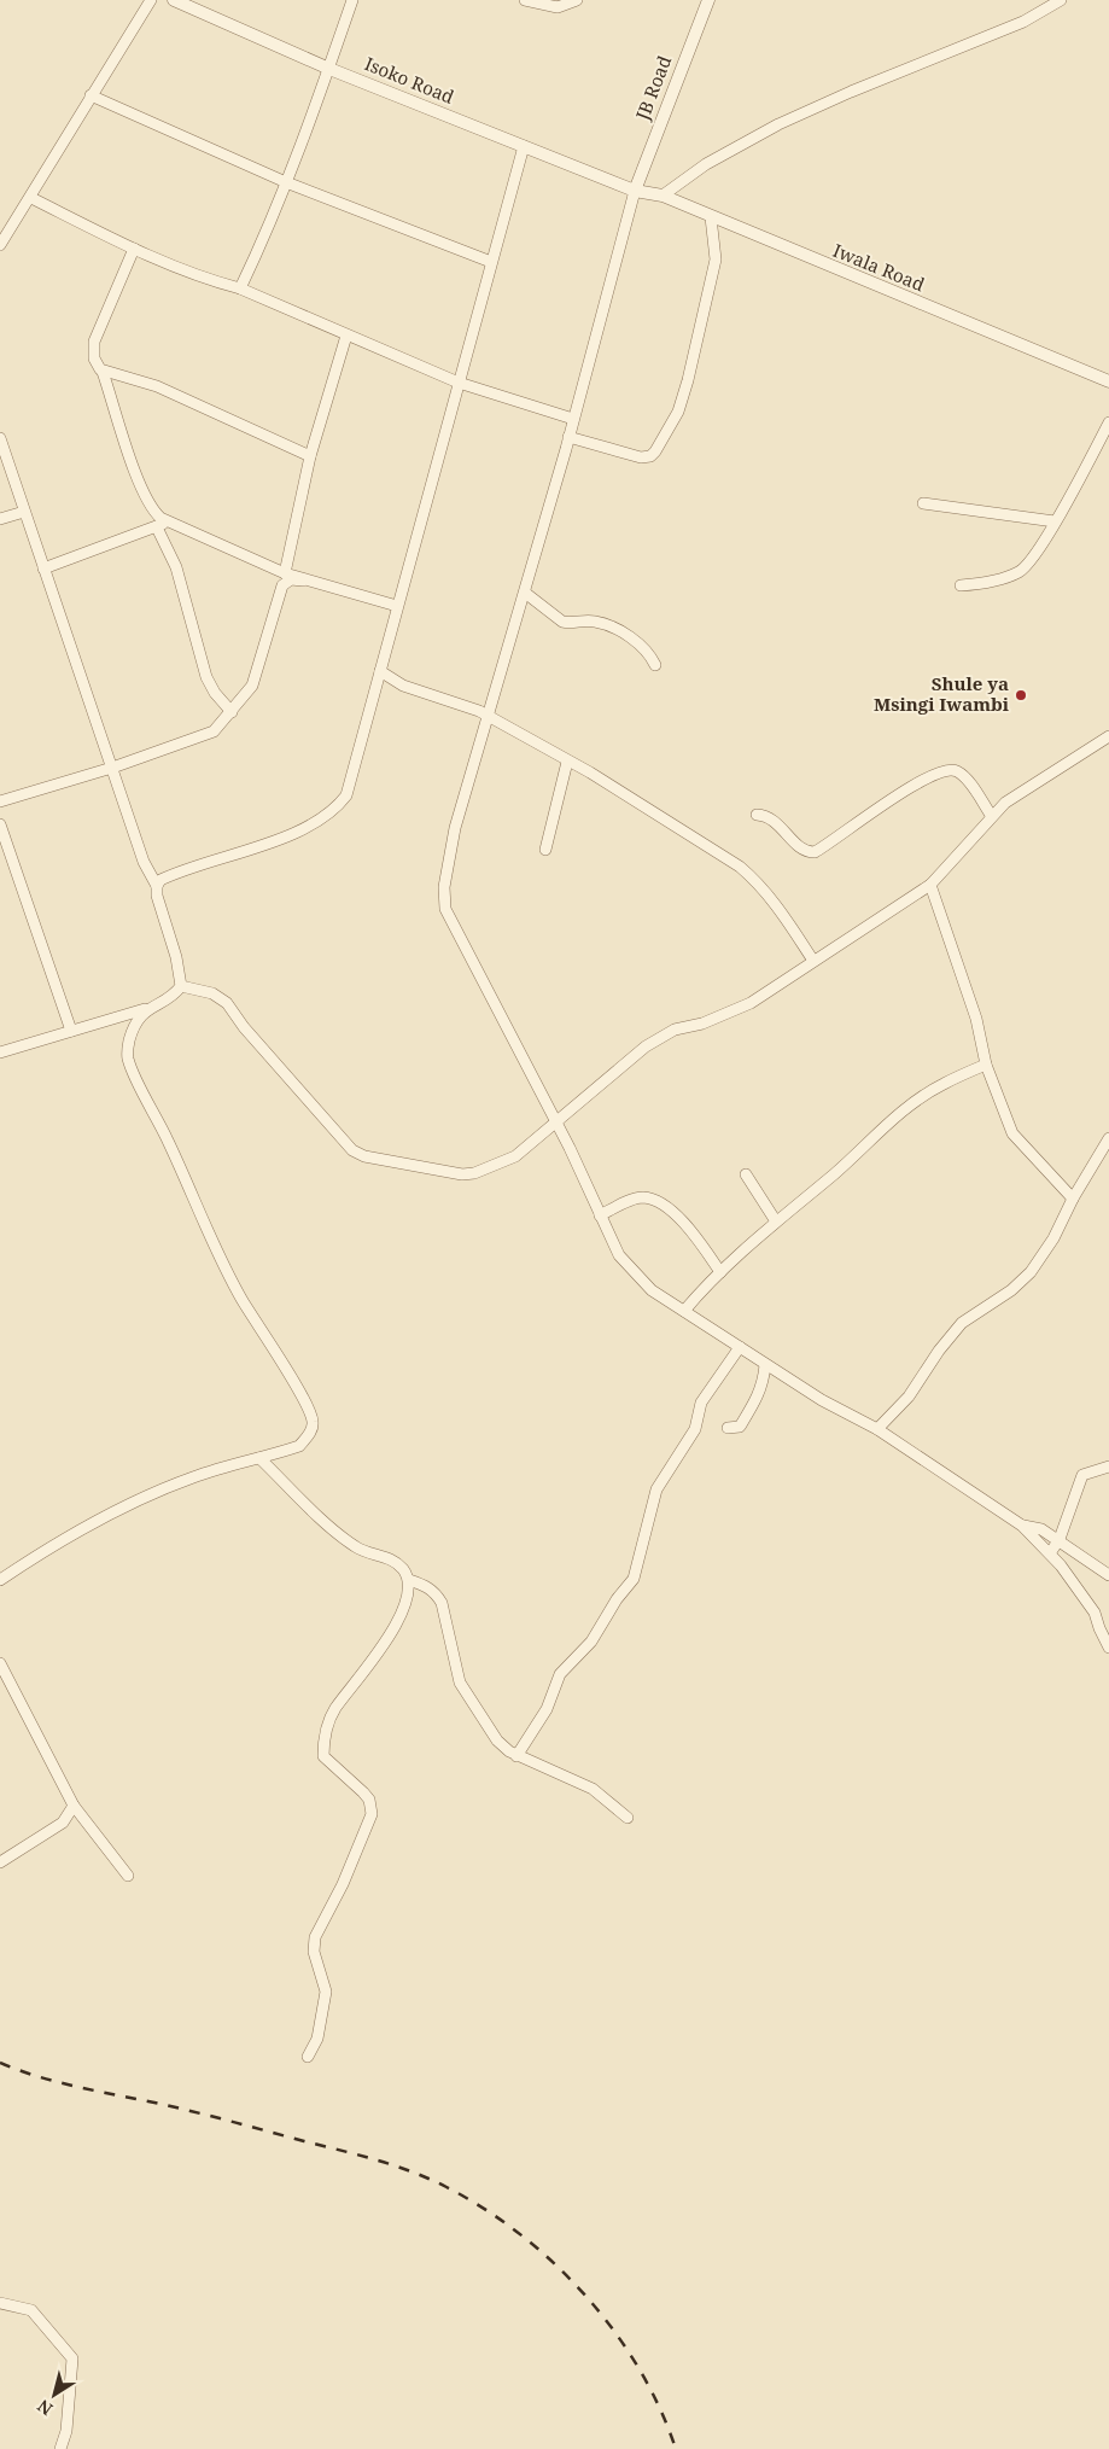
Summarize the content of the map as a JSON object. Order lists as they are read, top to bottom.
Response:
{
  "streets": {
    "street": ["Isoko Road", "JB Road", "Iwala Road"]
  },
  "crossings": [
    ["Isoko Road", "JB Road"],
    ["Isoko Road", "Iwala Road"],
    ["JB Road", "Iwala Road"]
  ],
  "places": ["Shule ya Msingi Iwambi"],
  "north": "bottom left"
}
